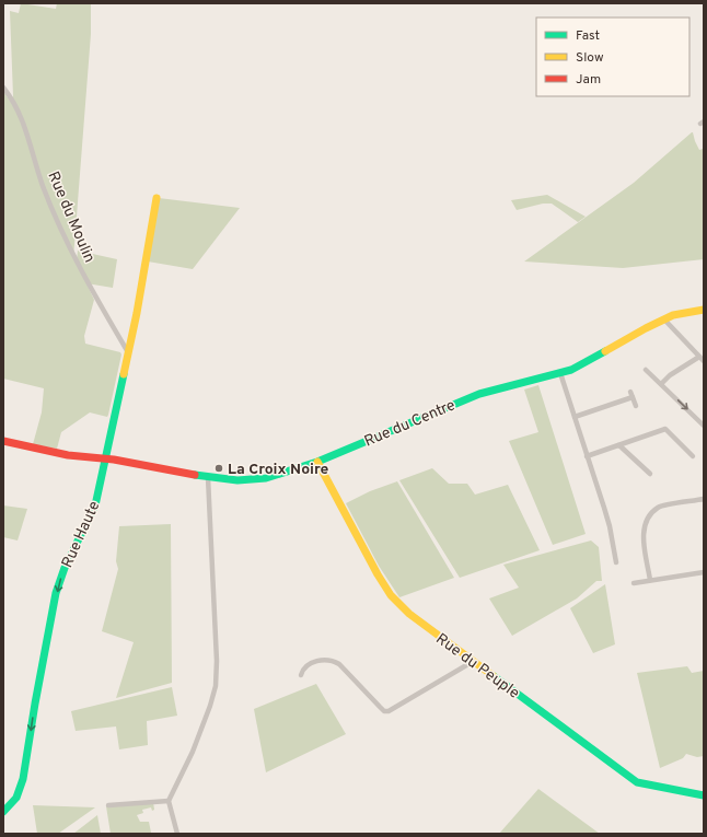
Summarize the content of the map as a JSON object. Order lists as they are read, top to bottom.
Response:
{
  "streets": {
    "street": [
      "Rue du Moulin",
      "Rue du Centre",
      "Rue Haute",
      "Rue du Peuple"
    ]
  },
  "crossings": [
    ["Rue du Moulin", "Rue Haute"],
    ["Rue du Centre", "Rue Haute"],
    ["Rue du Centre", "Rue du Peuple"]
  ],
  "one_way": ["Rue Haute"],
  "places": ["La Croix Noire"],
  "legend": ["Fast", "Slow", "Jam"]
}
